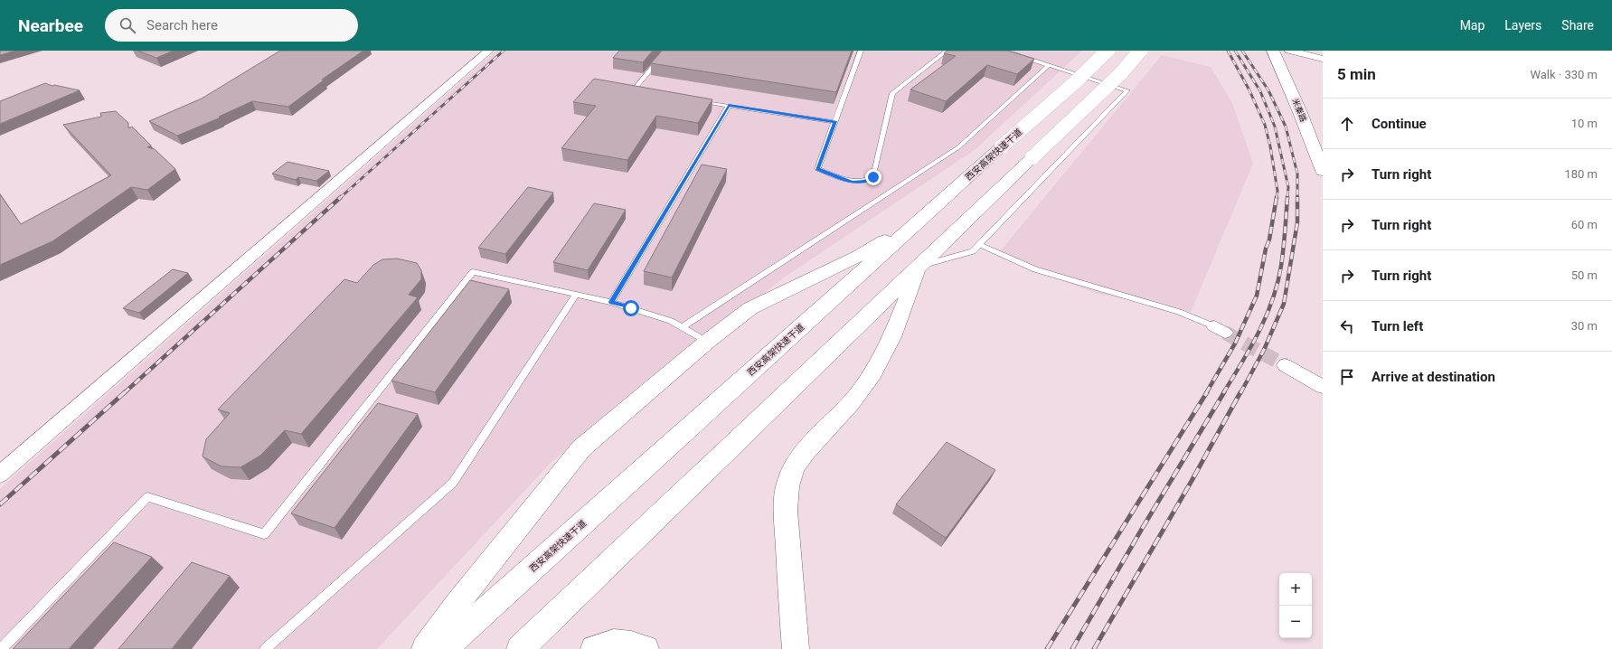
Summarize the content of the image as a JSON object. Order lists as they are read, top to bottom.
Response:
{
  "streets": {
    "main road": ["米秦路", "西安高架快速干道"]
  },
  "page": {
    "header": "Nearbee",
    "search": "Search here",
    "nav": ["Map", "Layers", "Share"],
    "heading": ["5 min", "Walk · 330 m"],
    "list": [
      ["Continue", "10 m"],
      ["Turn right", "180 m"],
      ["Turn right", "60 m"],
      ["Turn right", "50 m"],
      ["Turn left", "30 m"],
      "Arrive at destination"
    ],
    "map_buttons": ["+", "−"]
  }
}
